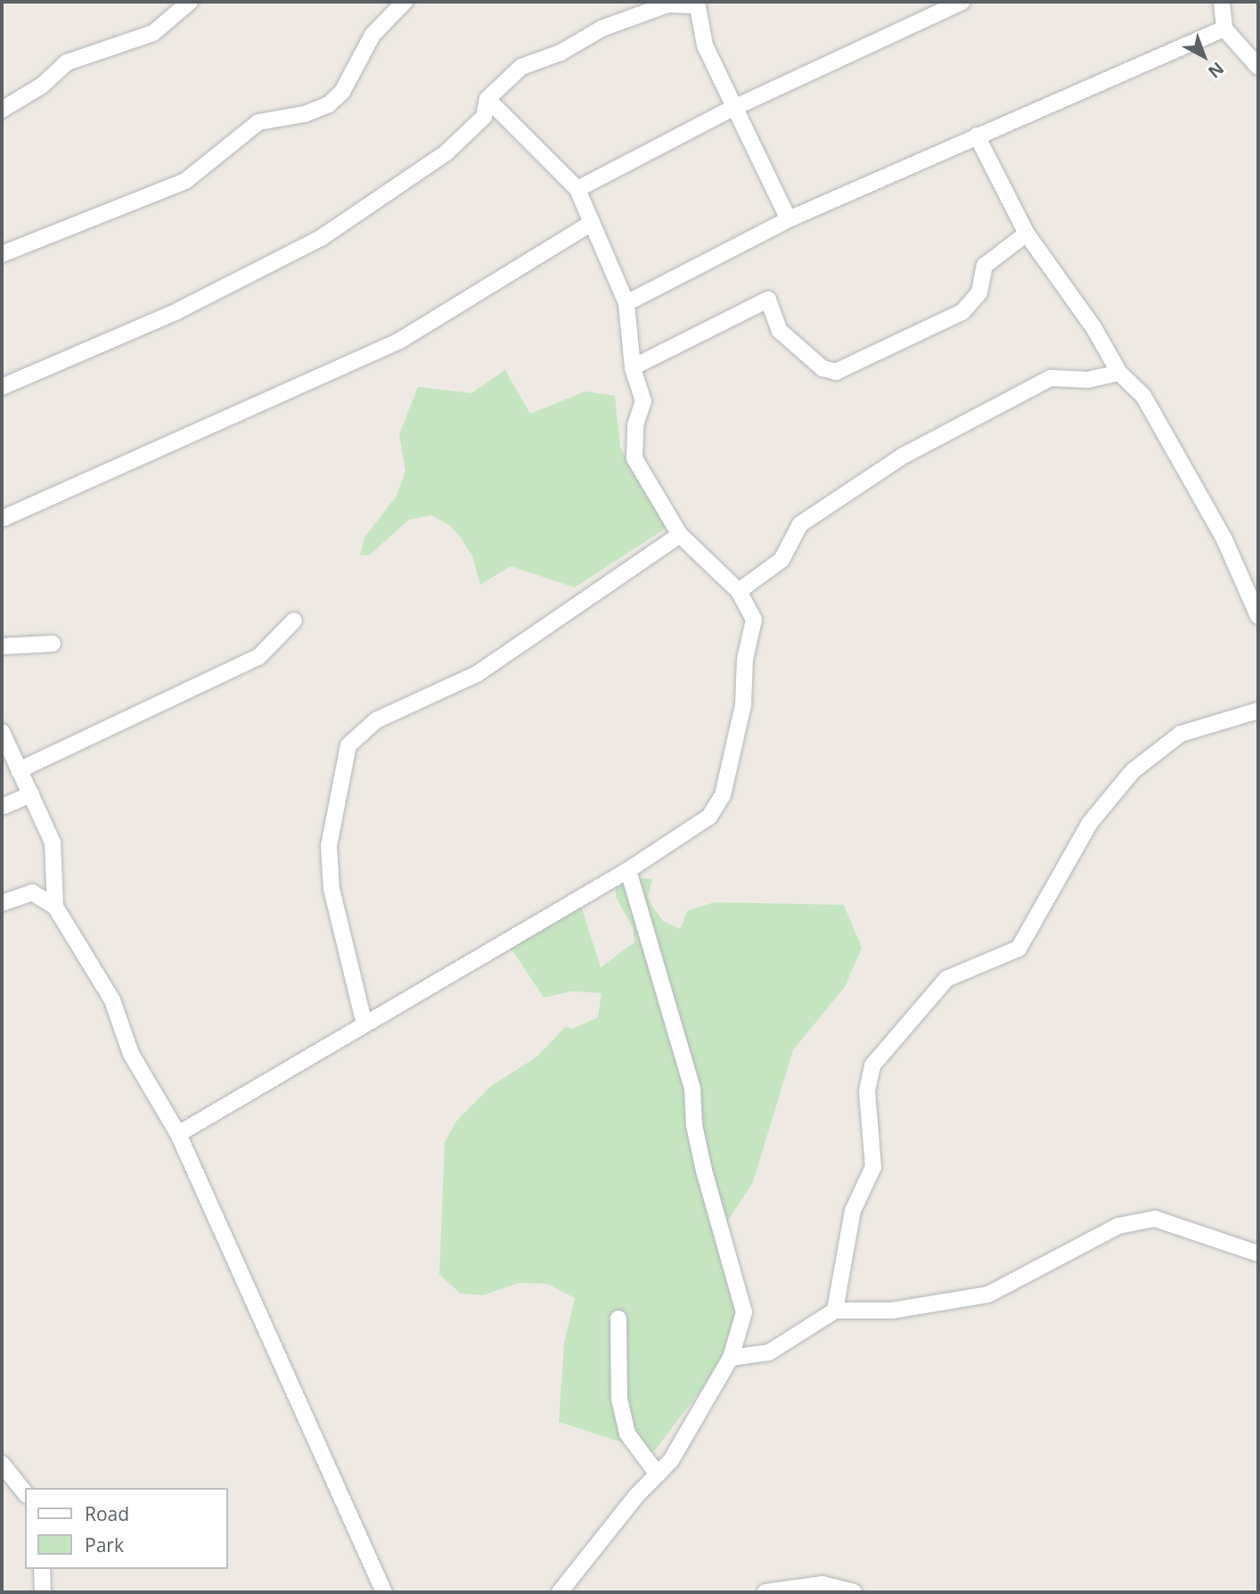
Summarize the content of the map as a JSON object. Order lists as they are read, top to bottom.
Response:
{
  "legend": ["Road", "Park"],
  "north": "bottom right"
}
